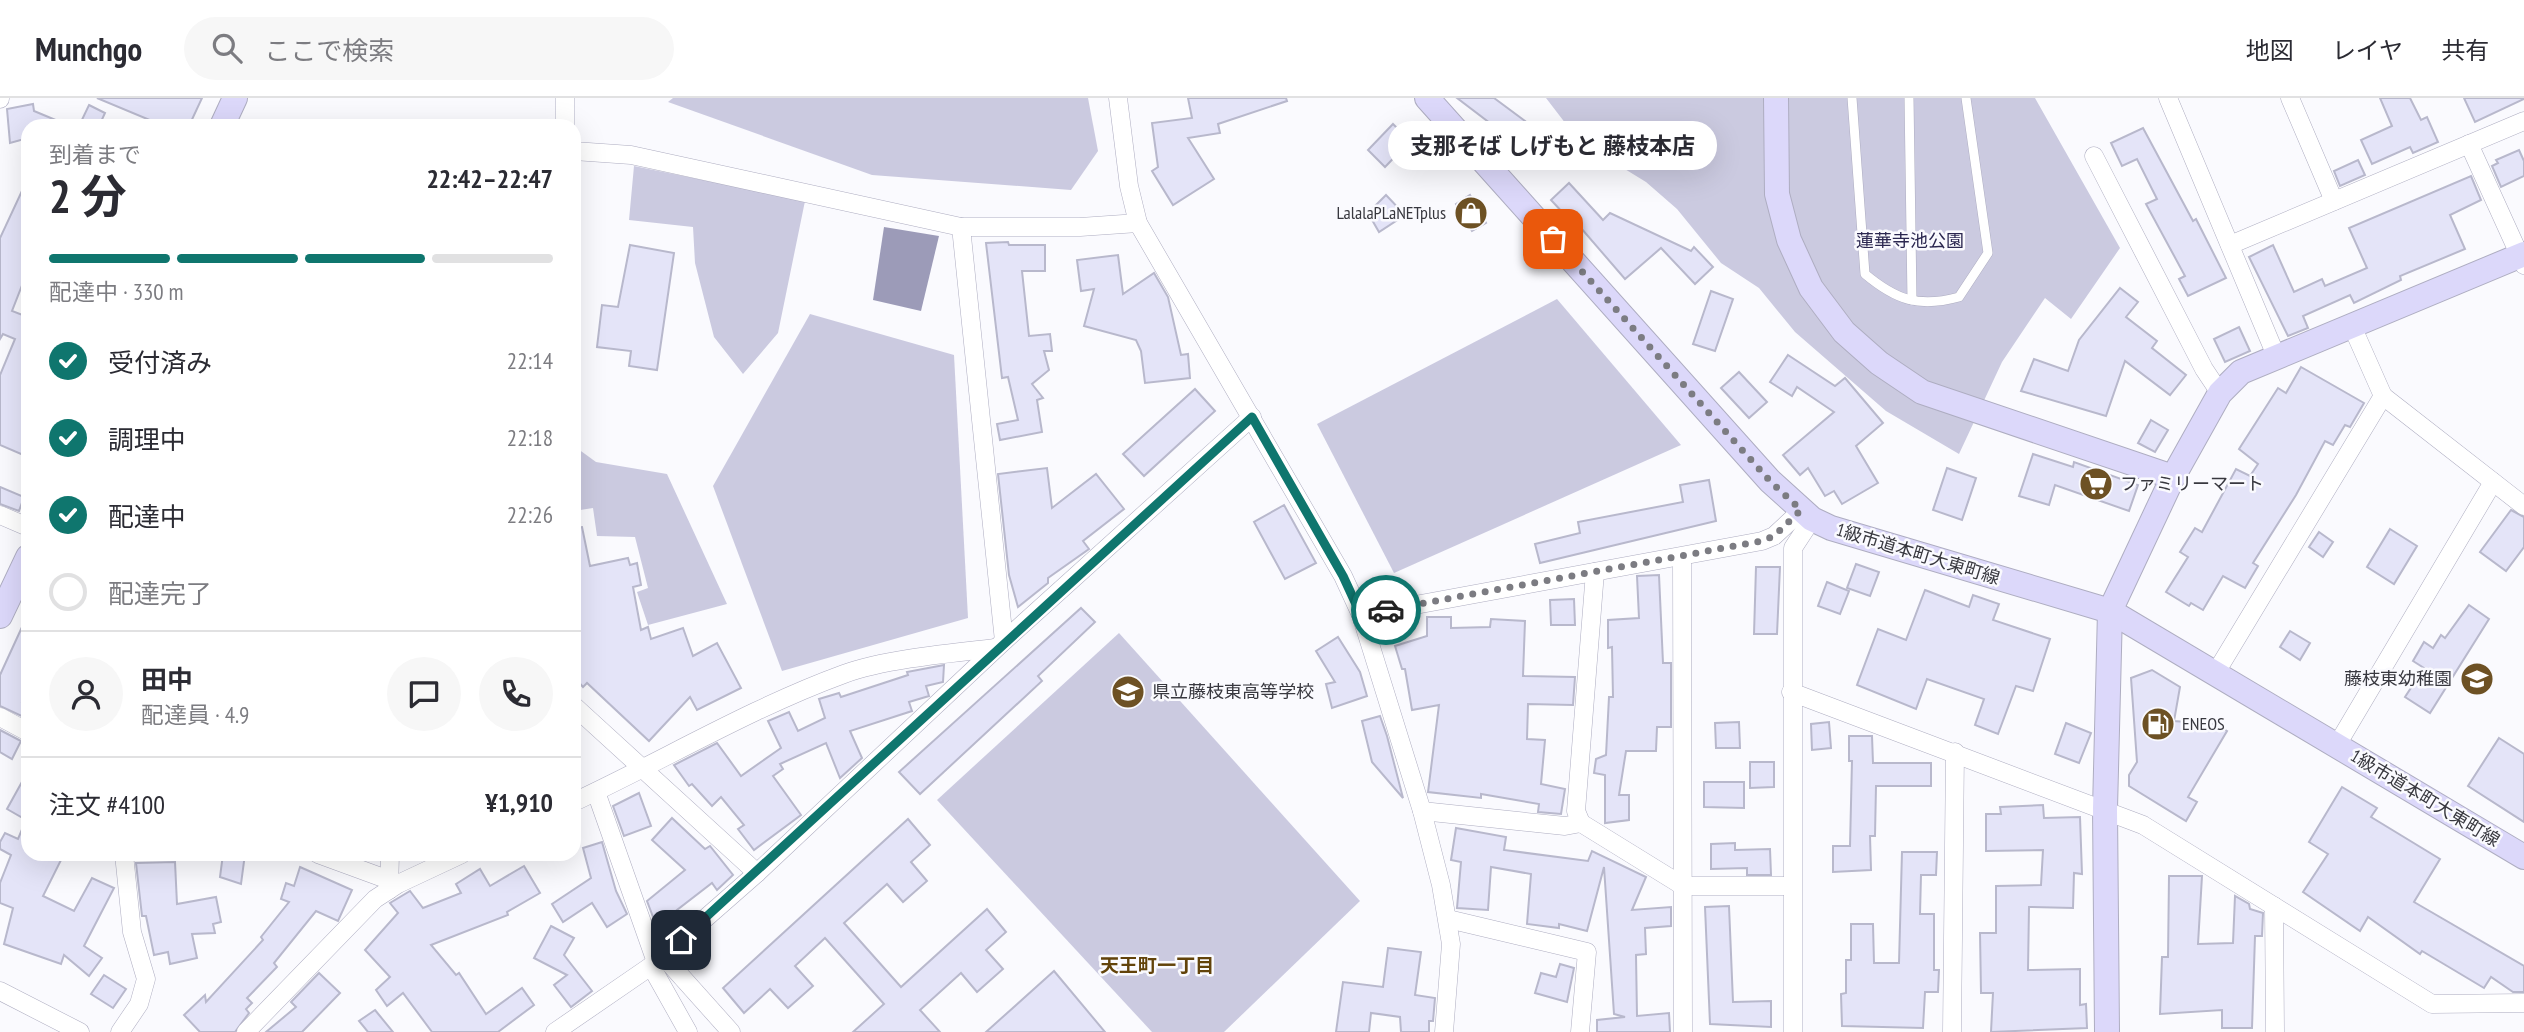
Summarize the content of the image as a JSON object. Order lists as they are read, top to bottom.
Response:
{
  "streets": {
    "street": ["1級市道本町大東町線"]
  },
  "districts": ["天王町一丁目"],
  "parks": ["蓮華寺池公園"],
  "places": {
    "shop": ["LalalaPLaNETplus"],
    "other": ["支那そば しげもと 藤枝本店"],
    "supermarket": ["ファミリーマート"],
    "school or university": ["藤枝東幼稚園", "県立藤枝東高等学校"],
    "fuel station": ["ENEOS"]
  },
  "page": {
    "header": "Munchgo",
    "search": "ここで検索",
    "nav": ["地図", "レイヤ", "共有"],
    "heading": ["2 分", "到着まで", "22:42–22:47"],
    "panel": [
      "田中",
      "配達員 · 4.9",
      "注文 #4100",
      "¥1,910"
    ],
    "bubble": "支那そば しげもと 藤枝本店",
    "bar": "配達中 · 330 m",
    "list": [
      ["受付済み", "22:14"],
      ["調理中", "22:18"],
      ["配達中", "22:26"],
      "配達完了"
    ]
  }
}
